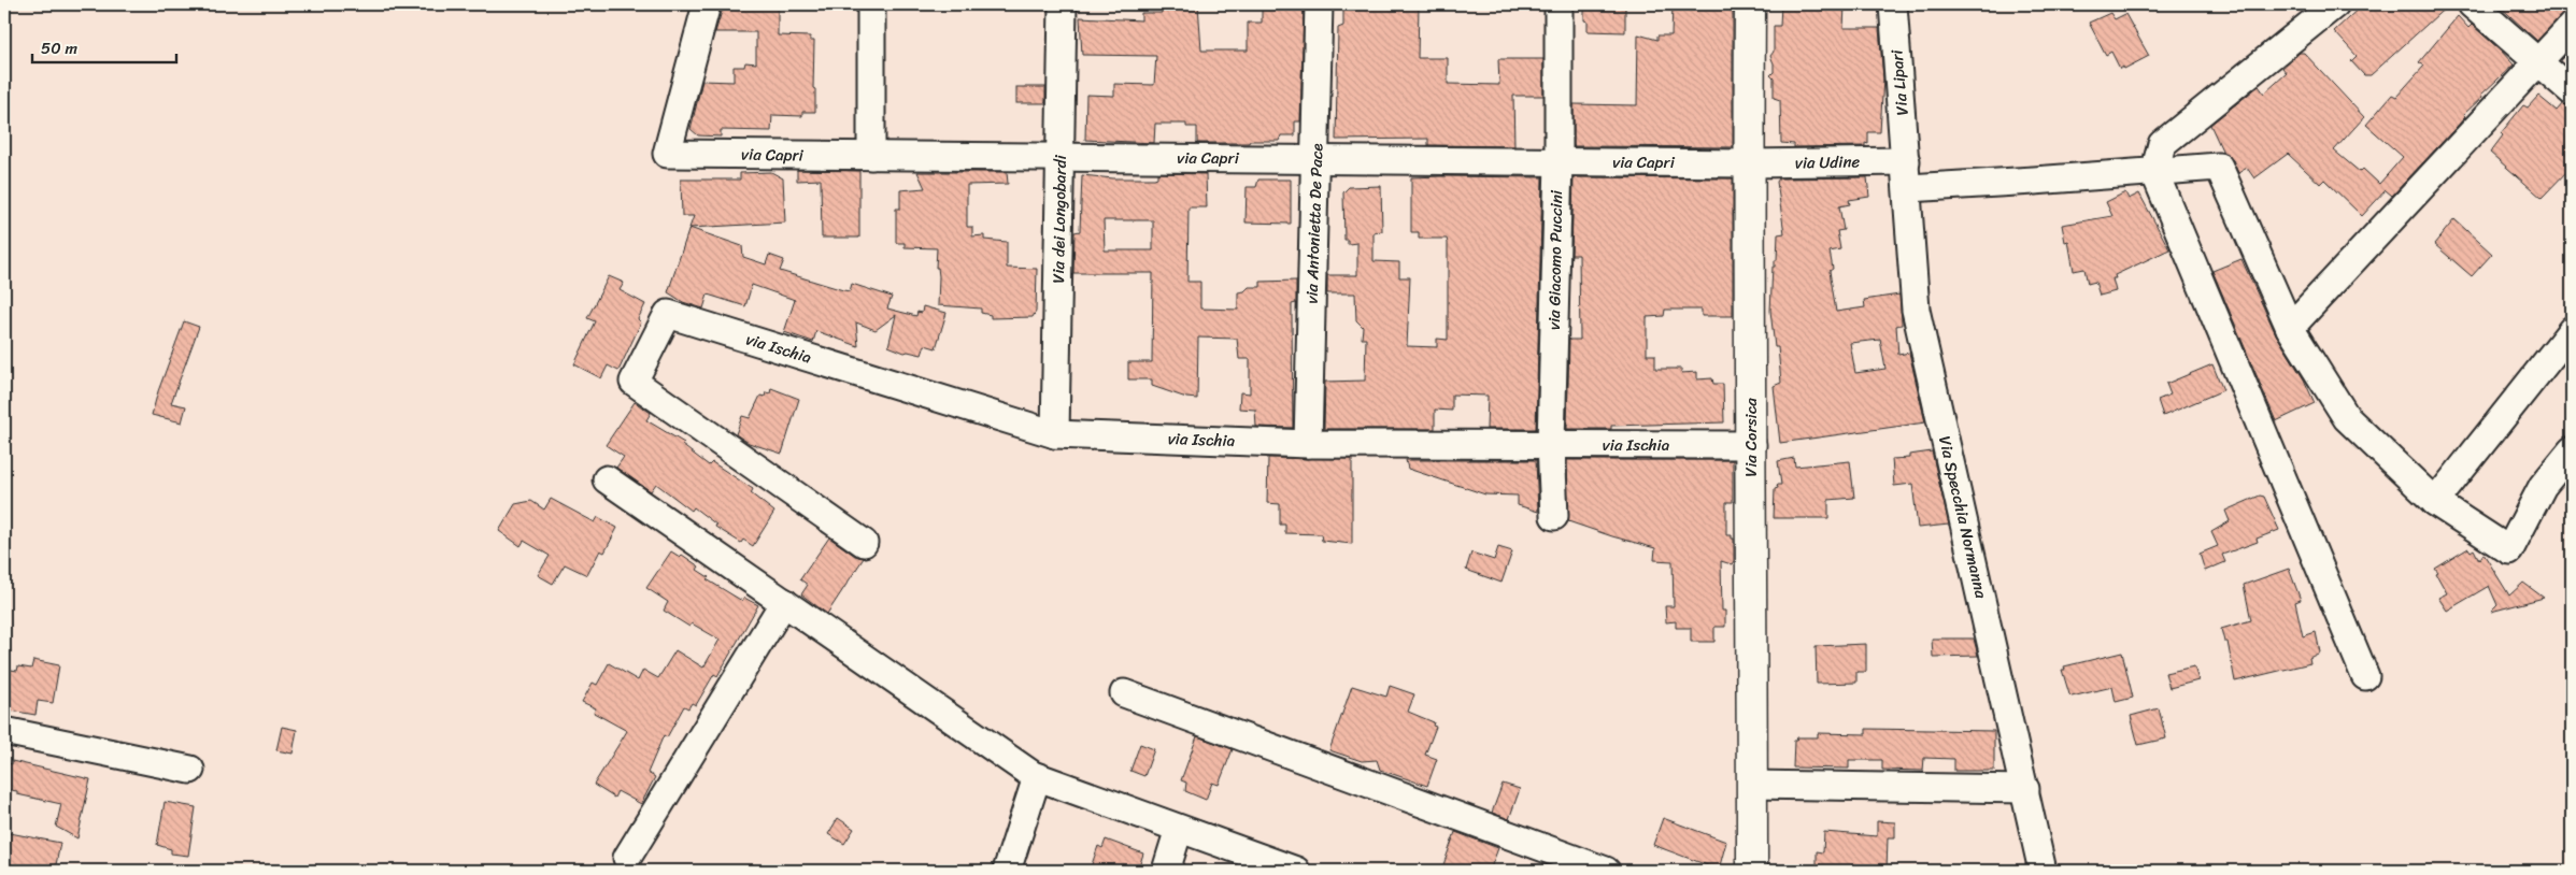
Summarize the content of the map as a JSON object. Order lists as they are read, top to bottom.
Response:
{
  "streets": {
    "main road": ["Via Corsica"],
    "street": [
      "Via Lipari",
      "via Capri",
      "via Udine",
      "Via dei Longobardi",
      "via Antonietta De Pace",
      "via Giacomo Puccini",
      "via Ischia",
      "Via Specchia Normanna"
    ]
  },
  "crossings": [
    ["Via Lipari", "via Udine"],
    ["Via Lipari", "Via Specchia Normanna"],
    ["via Capri", "via Udine"],
    ["via Capri", "Via dei Longobardi"],
    ["via Capri", "via Antonietta De Pace"],
    ["via Capri", "via Giacomo Puccini"],
    ["via Capri", "Via Corsica"],
    ["via Udine", "Via Corsica"],
    ["via Udine", "Via Specchia Normanna"],
    ["Via dei Longobardi", "via Ischia"],
    ["via Antonietta De Pace", "via Ischia"],
    ["via Giacomo Puccini", "via Ischia"],
    ["via Ischia", "Via Corsica"]
  ],
  "scale_bar": "50 m"
}
